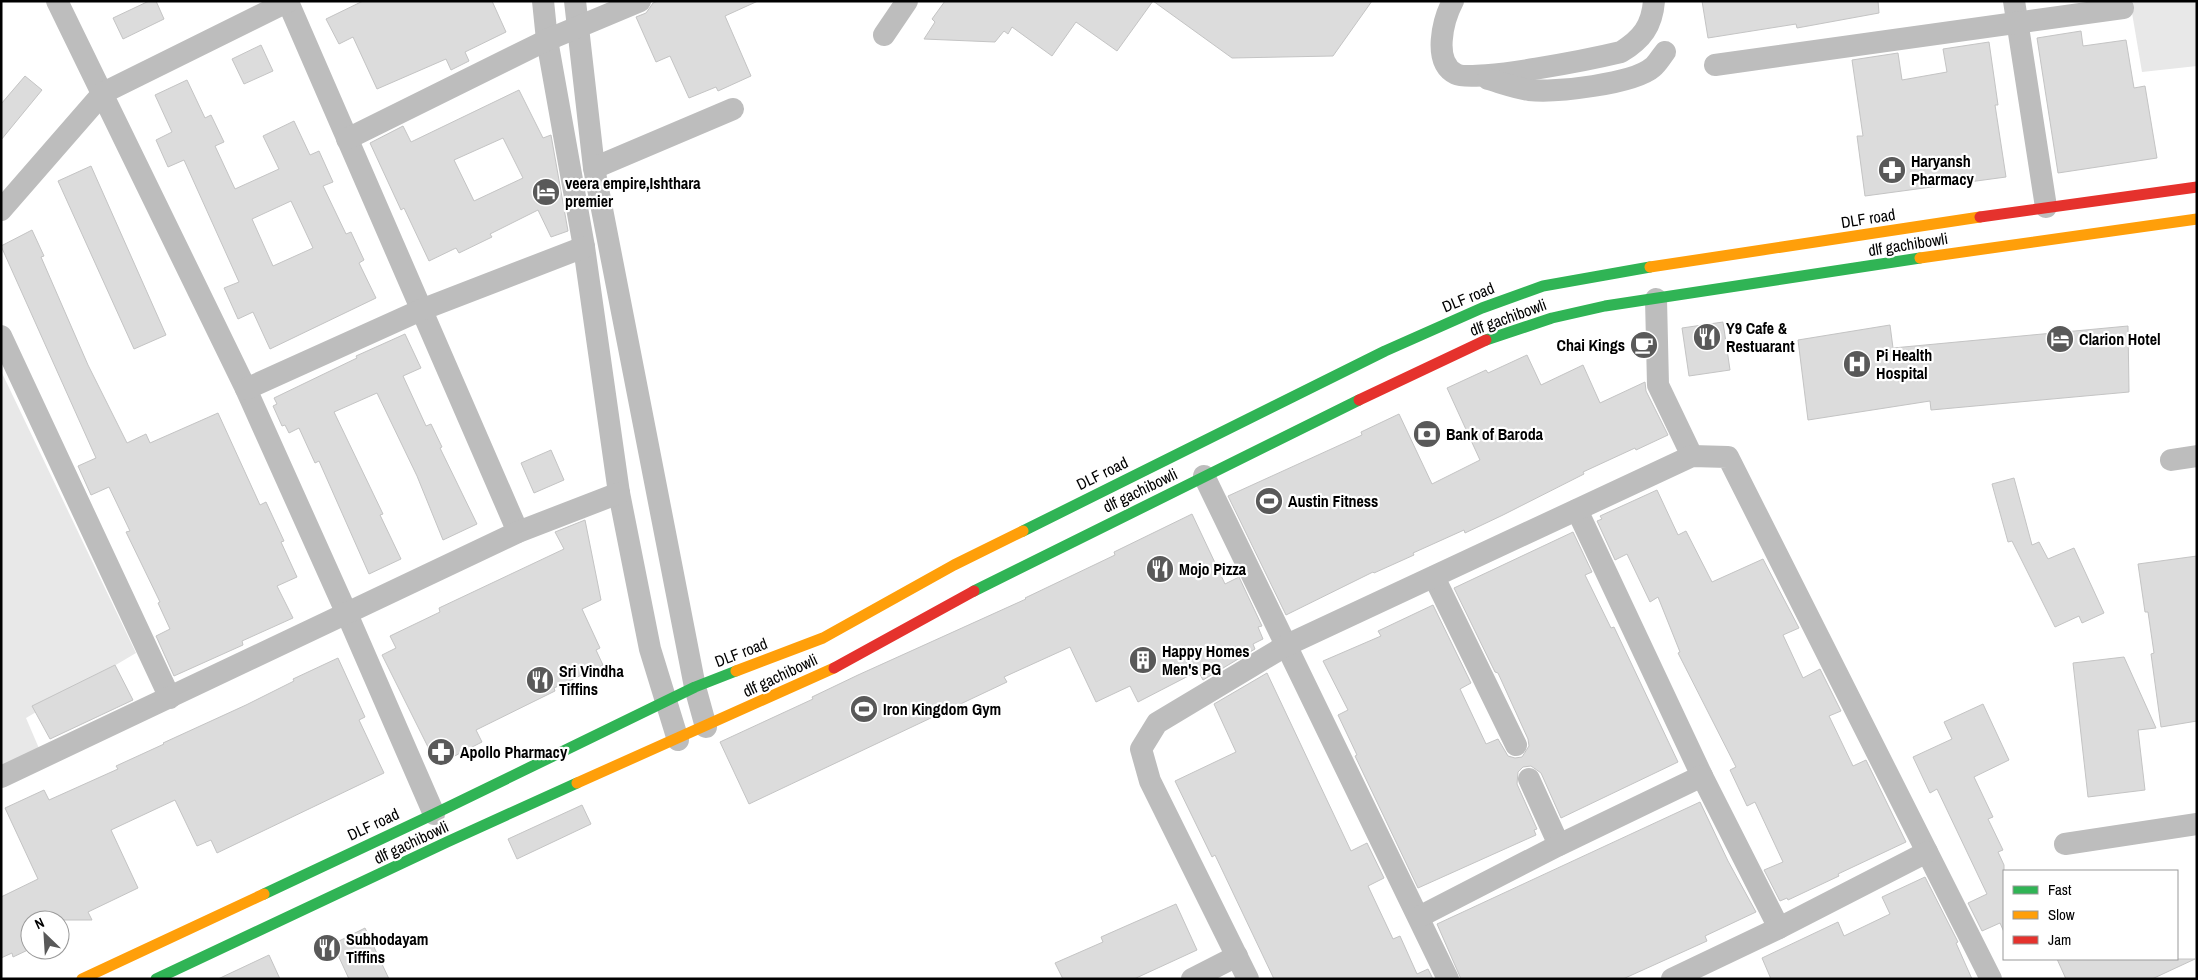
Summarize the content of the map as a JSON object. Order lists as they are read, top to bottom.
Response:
{
  "streets": {
    "main road": ["DLF road", "dlf gachibowli"]
  },
  "places": {
    "pharmacy": ["Haryansh Pharmacy", "Apollo Pharmacy"],
    "hotel": ["veera empire,Ishthara premier", "Clarion Hotel"],
    "restaurant": [
      "Y9 Cafe & Restuarant",
      "Mojo Pizza",
      "Sri Vindha Tiffins",
      "Subhodayam Tiffins"
    ],
    "cafe": ["Chai Kings"],
    "hospital": ["Pi Health Hospital"],
    "bank": ["Bank of Baroda"],
    "sports": ["Austin Fitness", "Iron Kingdom Gym"],
    "building": ["Happy Homes Men's PG"]
  },
  "legend": ["Fast", "Slow", "Jam"],
  "north": "top left"
}
